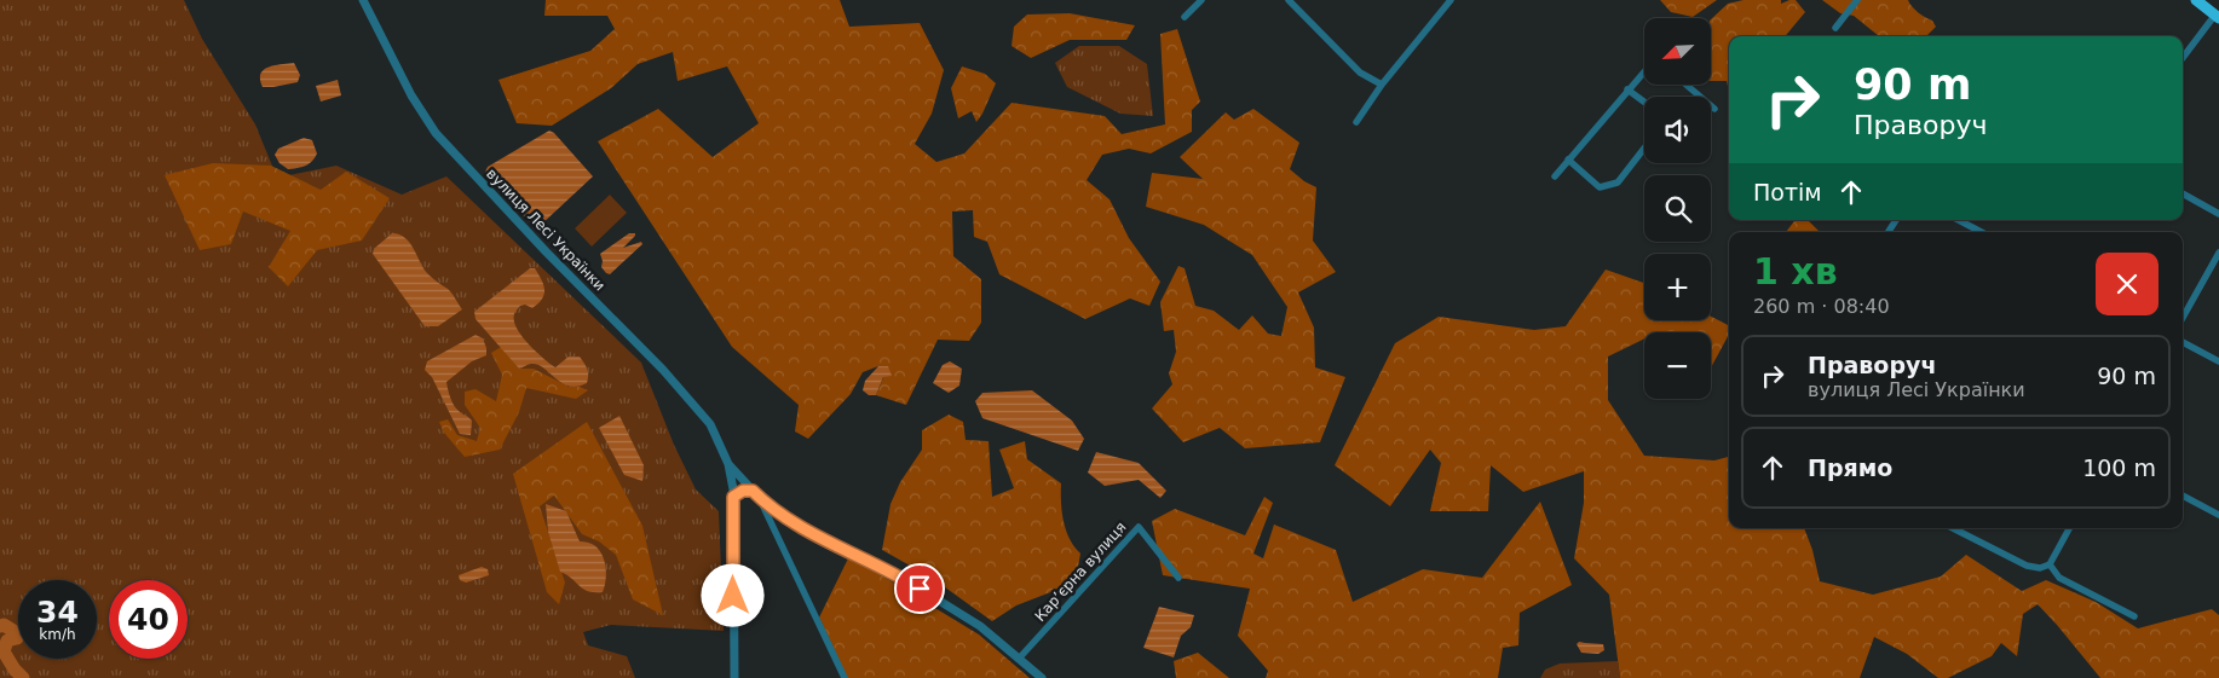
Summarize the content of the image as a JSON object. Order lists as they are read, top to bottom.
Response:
{
  "streets": {
    "street": ["вулиця Лесі Українки", "Карʼєрна вулиця"]
  },
  "crossings": [
    ["вулиця Лесі Українки", "Карʼєрна вулиця"]
  ],
  "north": "bottom left",
  "page": {
    "map_buttons": ["+", "−"],
    "turn": ["90 m", "Праворуч"],
    "then": "Потім",
    "heading": ["1 хв", "260 m · 08:40"],
    "list": [
      {
        "name": "Праворуч",
        "note": "вулиця Лесі Українки",
        "value": "90 m"
      },
      {
        "name": "Прямо",
        "value": "100 m"
      }
    ],
    "speed": "34 km/h",
    "limit": "40"
  }
}
